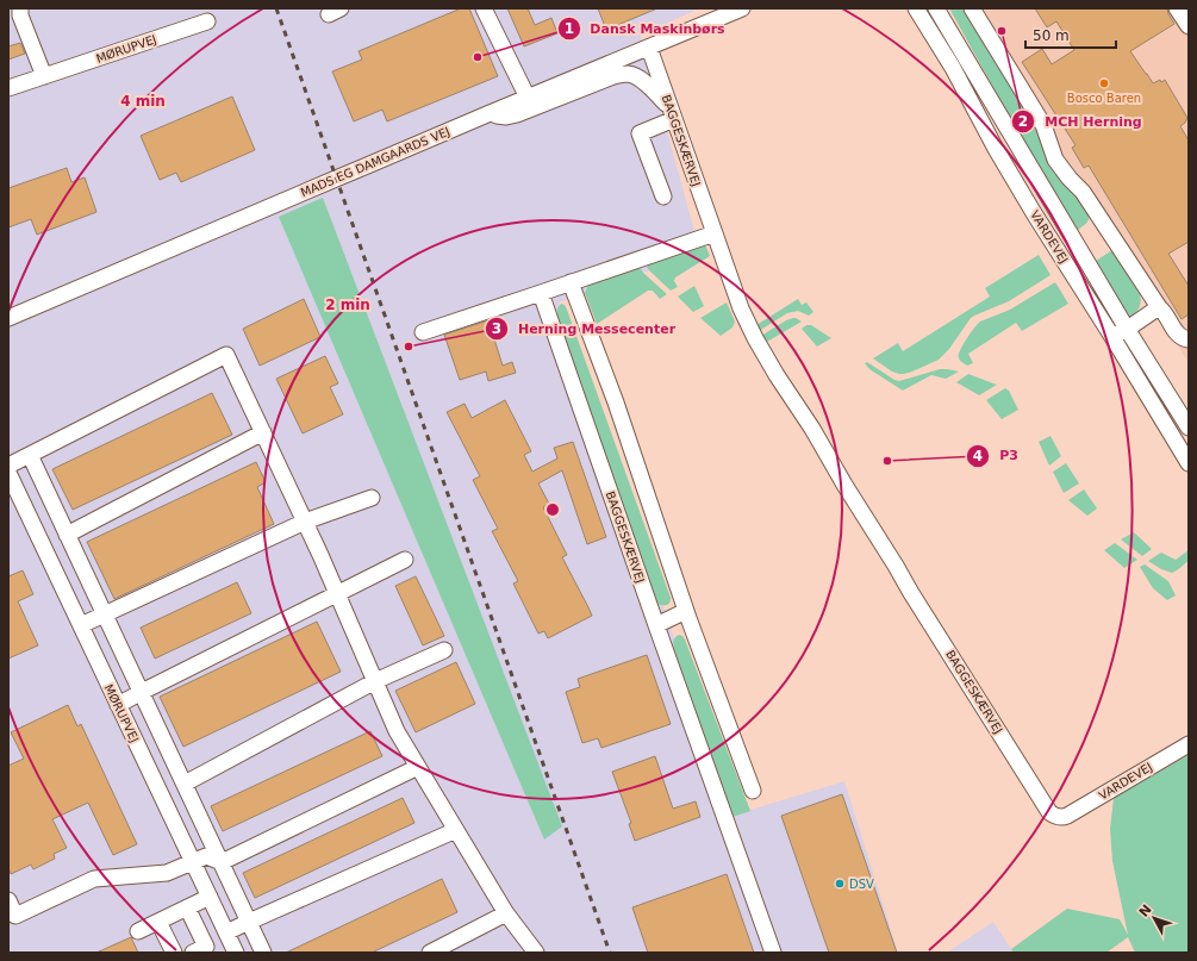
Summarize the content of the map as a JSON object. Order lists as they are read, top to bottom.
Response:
{
  "streets": {
    "street": [
      "MØRUPVEJ",
      "BAGGESKÆRVEJ",
      "MADS EG DAMGAARDS VEJ",
      "VARDEVEJ"
    ]
  },
  "crossings": [
    ["BAGGESKÆRVEJ", "MADS EG DAMGAARDS VEJ"],
    ["BAGGESKÆRVEJ", "VARDEVEJ"]
  ],
  "places": [
    "MCH Herning",
    "Dansk Maskinbørs",
    "Bosco Baren",
    "Herning Messecenter",
    "P3",
    "DSV"
  ],
  "scale_bar": "50 m",
  "north": "top left",
  "rings": ["4 min", "2 min"]
}
